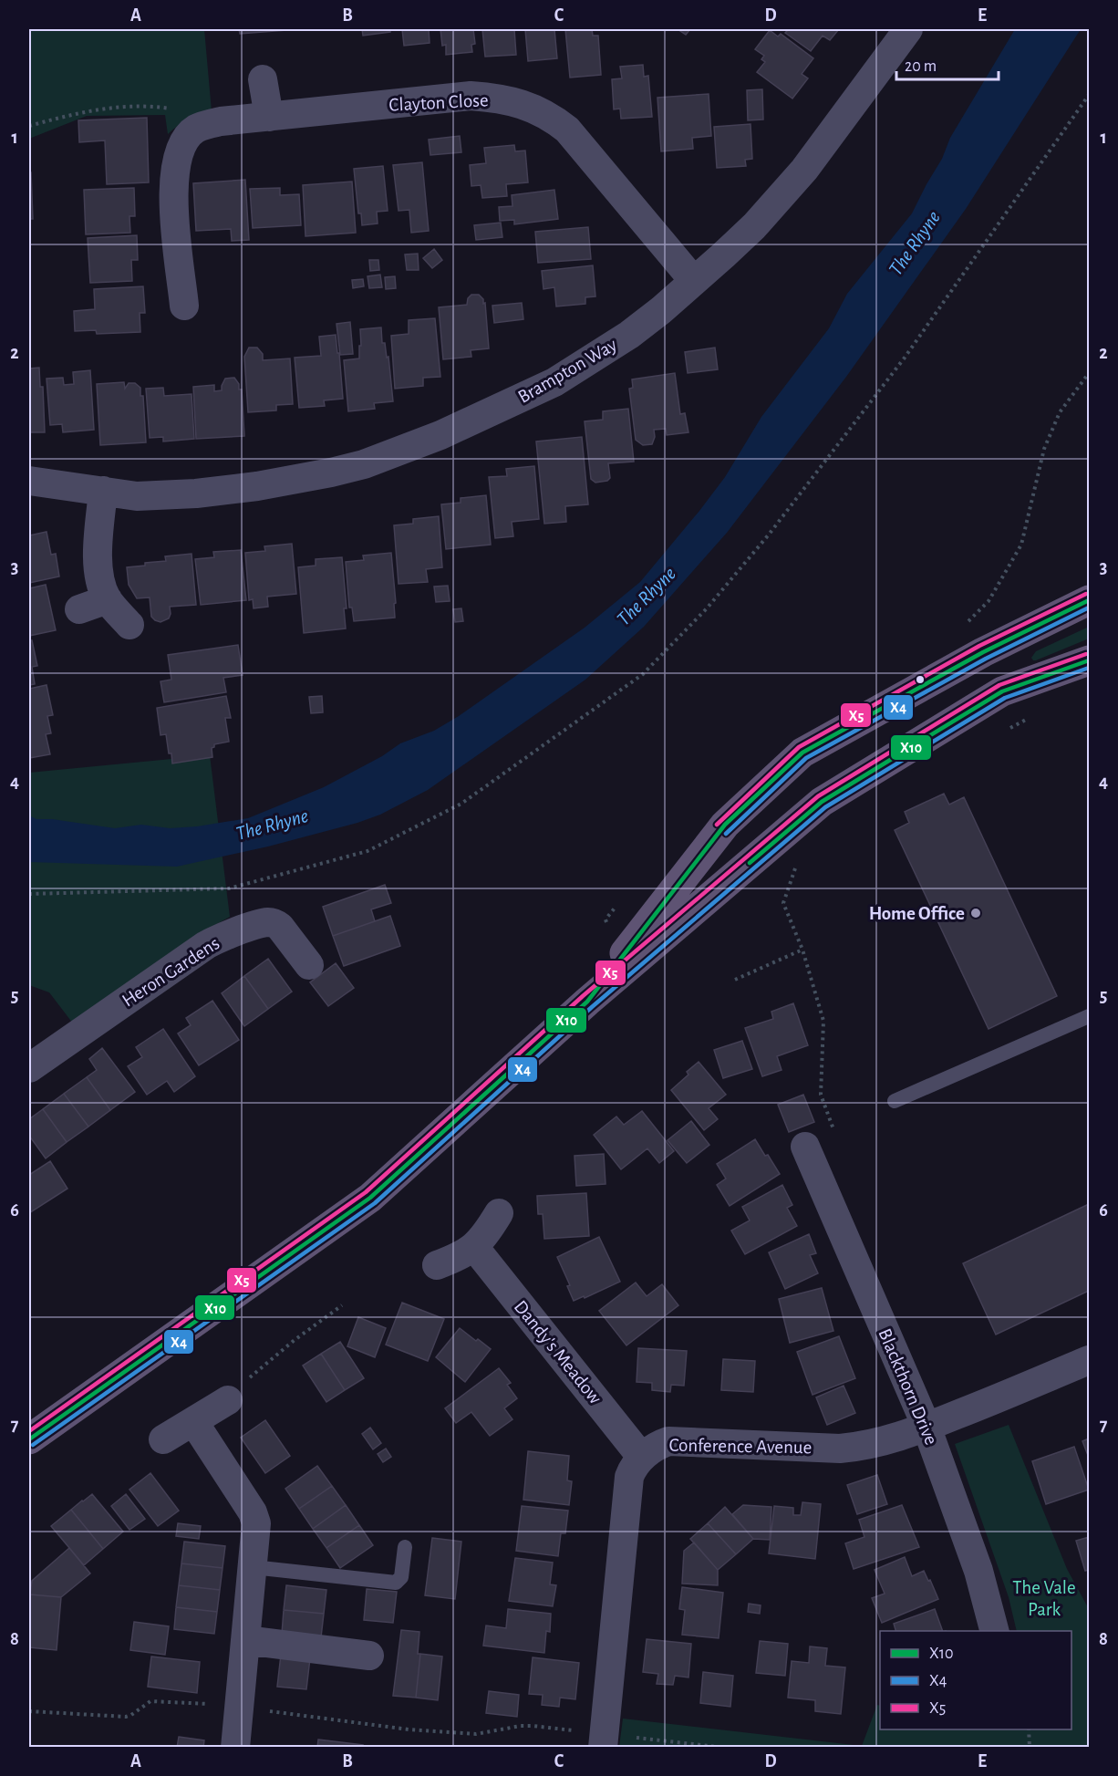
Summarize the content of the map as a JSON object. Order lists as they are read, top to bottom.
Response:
{
  "streets": {
    "street": [
      "Clayton Close",
      "Brampton Way",
      "Heron Gardens",
      "Dandy's Meadow",
      "Blackthorn Drive",
      "Conference Avenue"
    ]
  },
  "crossings": [
    ["Clayton Close", "Brampton Way"],
    ["Dandy's Meadow", "Conference Avenue"],
    ["Blackthorn Drive", "Conference Avenue"]
  ],
  "water": ["The Rhyne"],
  "parks": ["The Vale Park"],
  "places": ["Home Office"],
  "lines": ["transit line X5", "transit line X10", "transit line X4"],
  "legend": ["X10", "X4", "X5"],
  "scale_bar": "20 m",
  "grid": {
    "columns": [
      "A",
      "B",
      "C",
      "D",
      "E"
    ],
    "rows": [
      "1",
      "2",
      "3",
      "4",
      "5",
      "6",
      "7",
      "8"
    ]
  }
}
